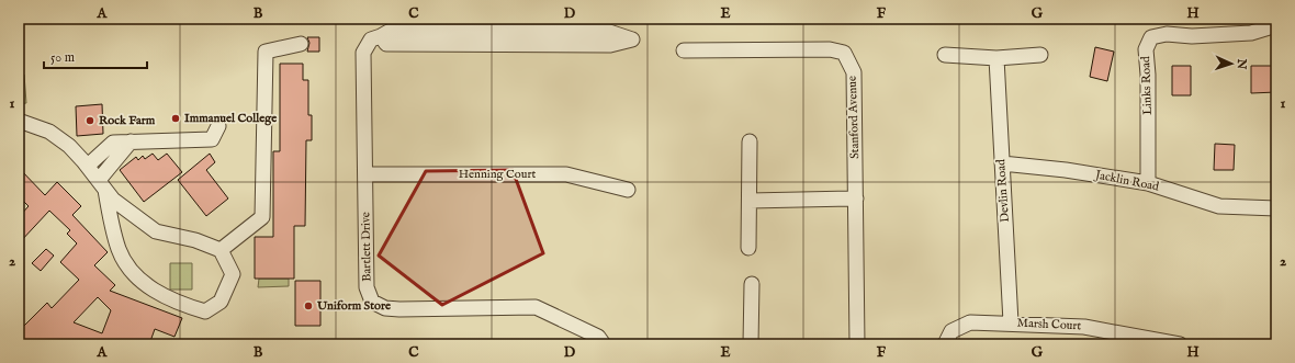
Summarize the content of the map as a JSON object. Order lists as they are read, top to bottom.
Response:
{
  "streets": {
    "street": [
      "Links Road",
      "Stanford Avenue",
      "Henning Court",
      "Jacklin Road",
      "Devlin Road",
      "Bartlett Drive",
      "Marsh Court"
    ]
  },
  "crossings": [
    ["Links Road", "Jacklin Road"],
    ["Henning Court", "Bartlett Drive"],
    ["Jacklin Road", "Devlin Road"],
    ["Devlin Road", "Marsh Court"]
  ],
  "places": ["Immanuel College", "Rock Farm", "Uniform Store"],
  "scale_bar": "50 m",
  "north": "right",
  "grid": {
    "columns": [
      "A",
      "B",
      "C",
      "D",
      "E",
      "F",
      "G",
      "H"
    ],
    "rows": ["1", "2"]
  }
}
